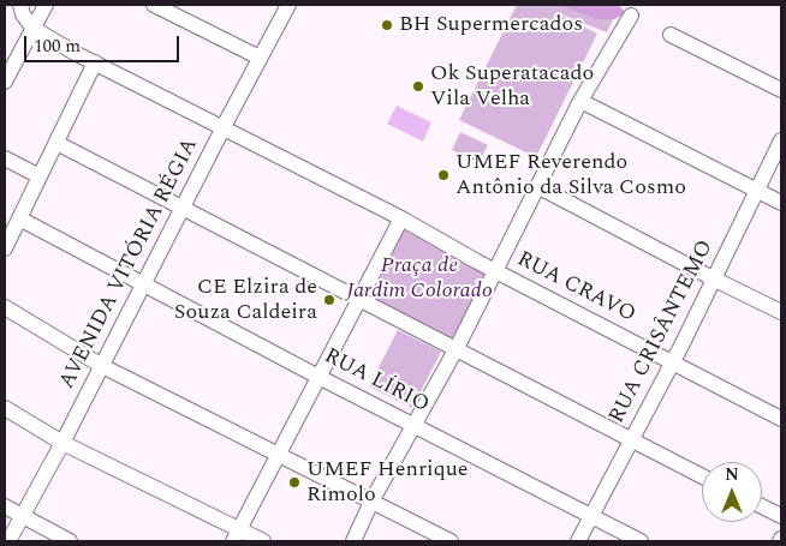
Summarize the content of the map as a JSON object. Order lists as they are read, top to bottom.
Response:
{
  "streets": {
    "street": [
      "AVENIDA VITÓRIA RÉGIA",
      "RUA CRAVO",
      "RUA CRISÂNTEMO",
      "RUA LÍRIO"
    ]
  },
  "crossings": [
    ["AVENIDA VITÓRIA RÉGIA", "RUA CRAVO"],
    ["AVENIDA VITÓRIA RÉGIA", "RUA LÍRIO"],
    ["RUA CRAVO", "RUA CRISÂNTEMO"],
    ["RUA CRISÂNTEMO", "RUA LÍRIO"]
  ],
  "parks": ["Praça de Jardim Colorado"],
  "places": [
    "BH Supermercados",
    "Ok Superatacado Vila Velha",
    "UMEF Reverendo Antônio da Silva Cosmo",
    "CE Elzira de Souza Caldeira",
    "UMEF Henrique Rimolo"
  ],
  "scale_bar": "100 m",
  "north": "top"
}
